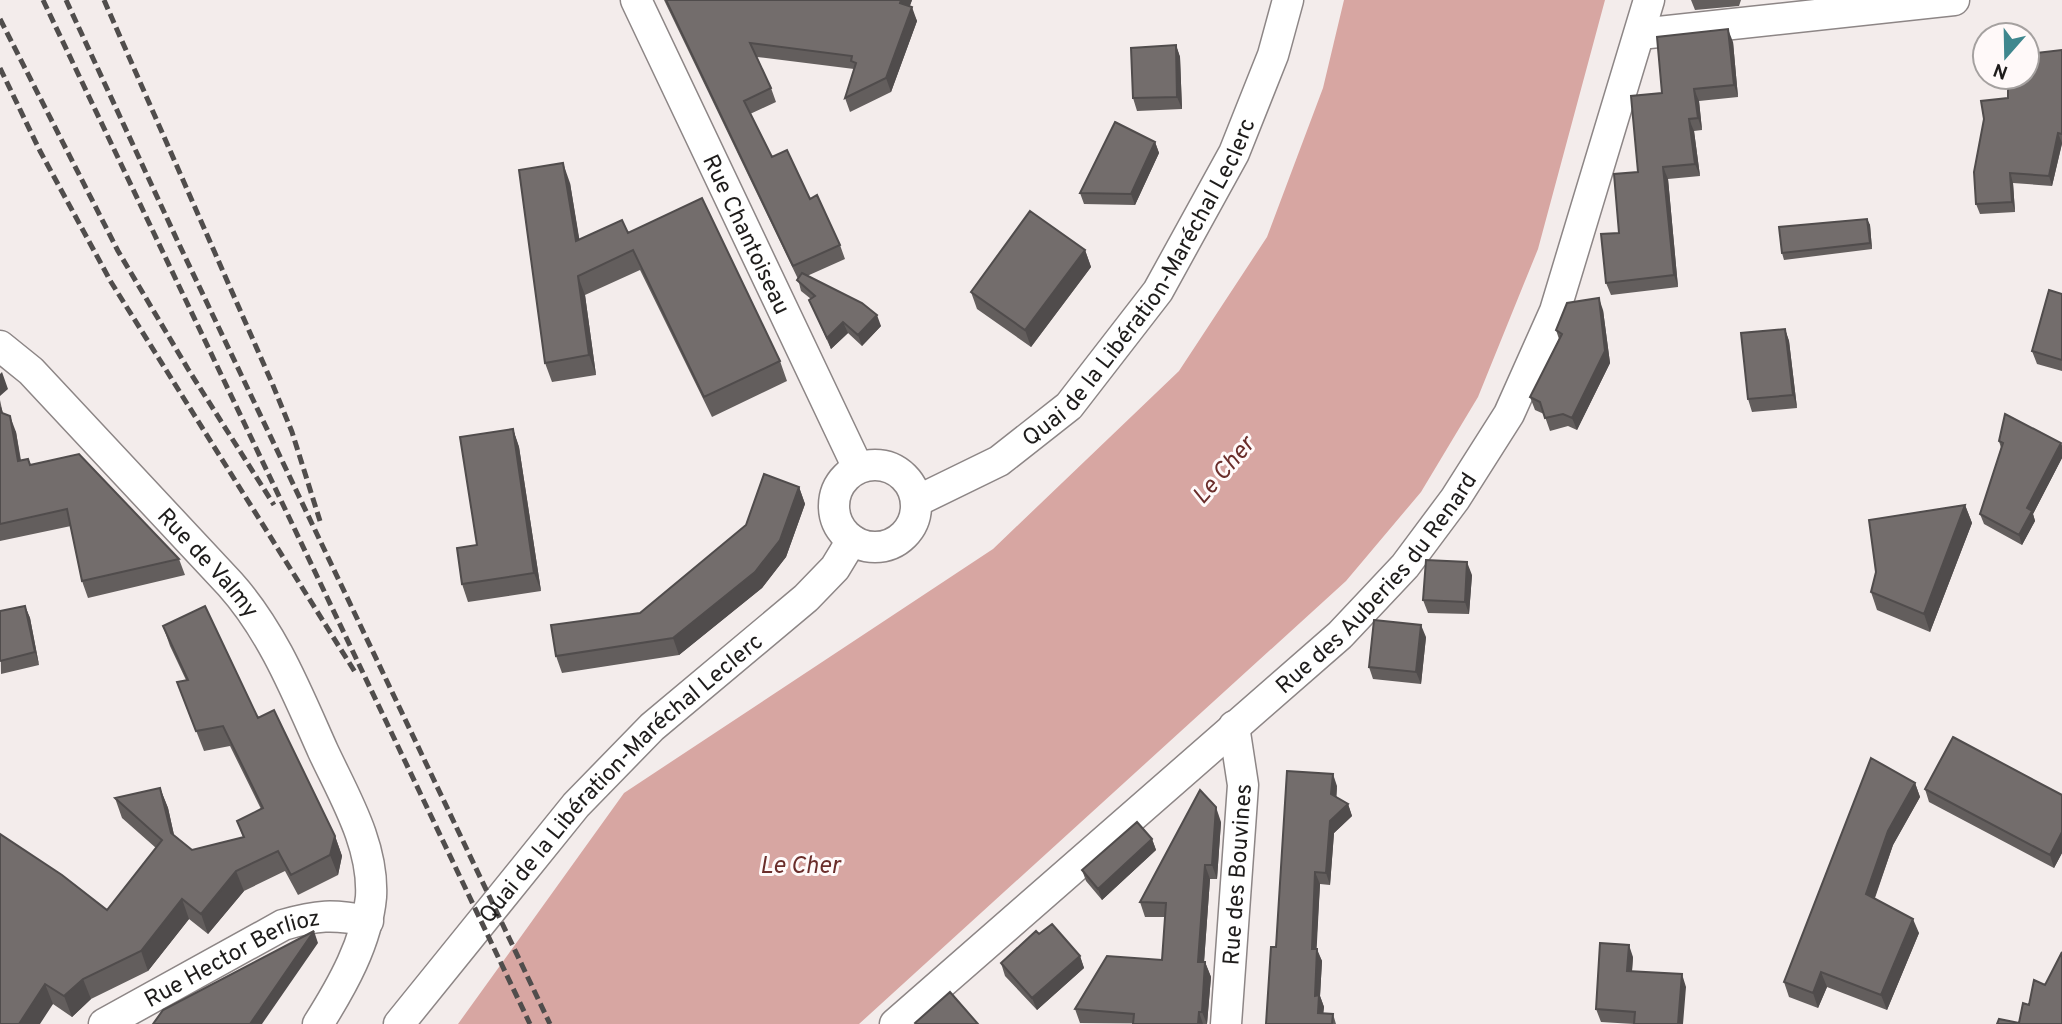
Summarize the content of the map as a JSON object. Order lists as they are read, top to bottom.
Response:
{
  "streets": {
    "street": [
      "Rue Chantoiseau",
      "Quai de la Libération-Maréchal Leclerc",
      "Rue de Valmy",
      "Rue des Auberies du Renard",
      "Rue des Bouvines",
      "Rue Hector Berlioz"
    ]
  },
  "crossings": [
    ["Rue Chantoiseau", "Quai de la Libération-Maréchal Leclerc"],
    ["Rue de Valmy", "Rue Hector Berlioz"],
    ["Rue des Auberies du Renard", "Rue des Bouvines"]
  ],
  "water": ["Le Cher"],
  "north": "bottom"
}
